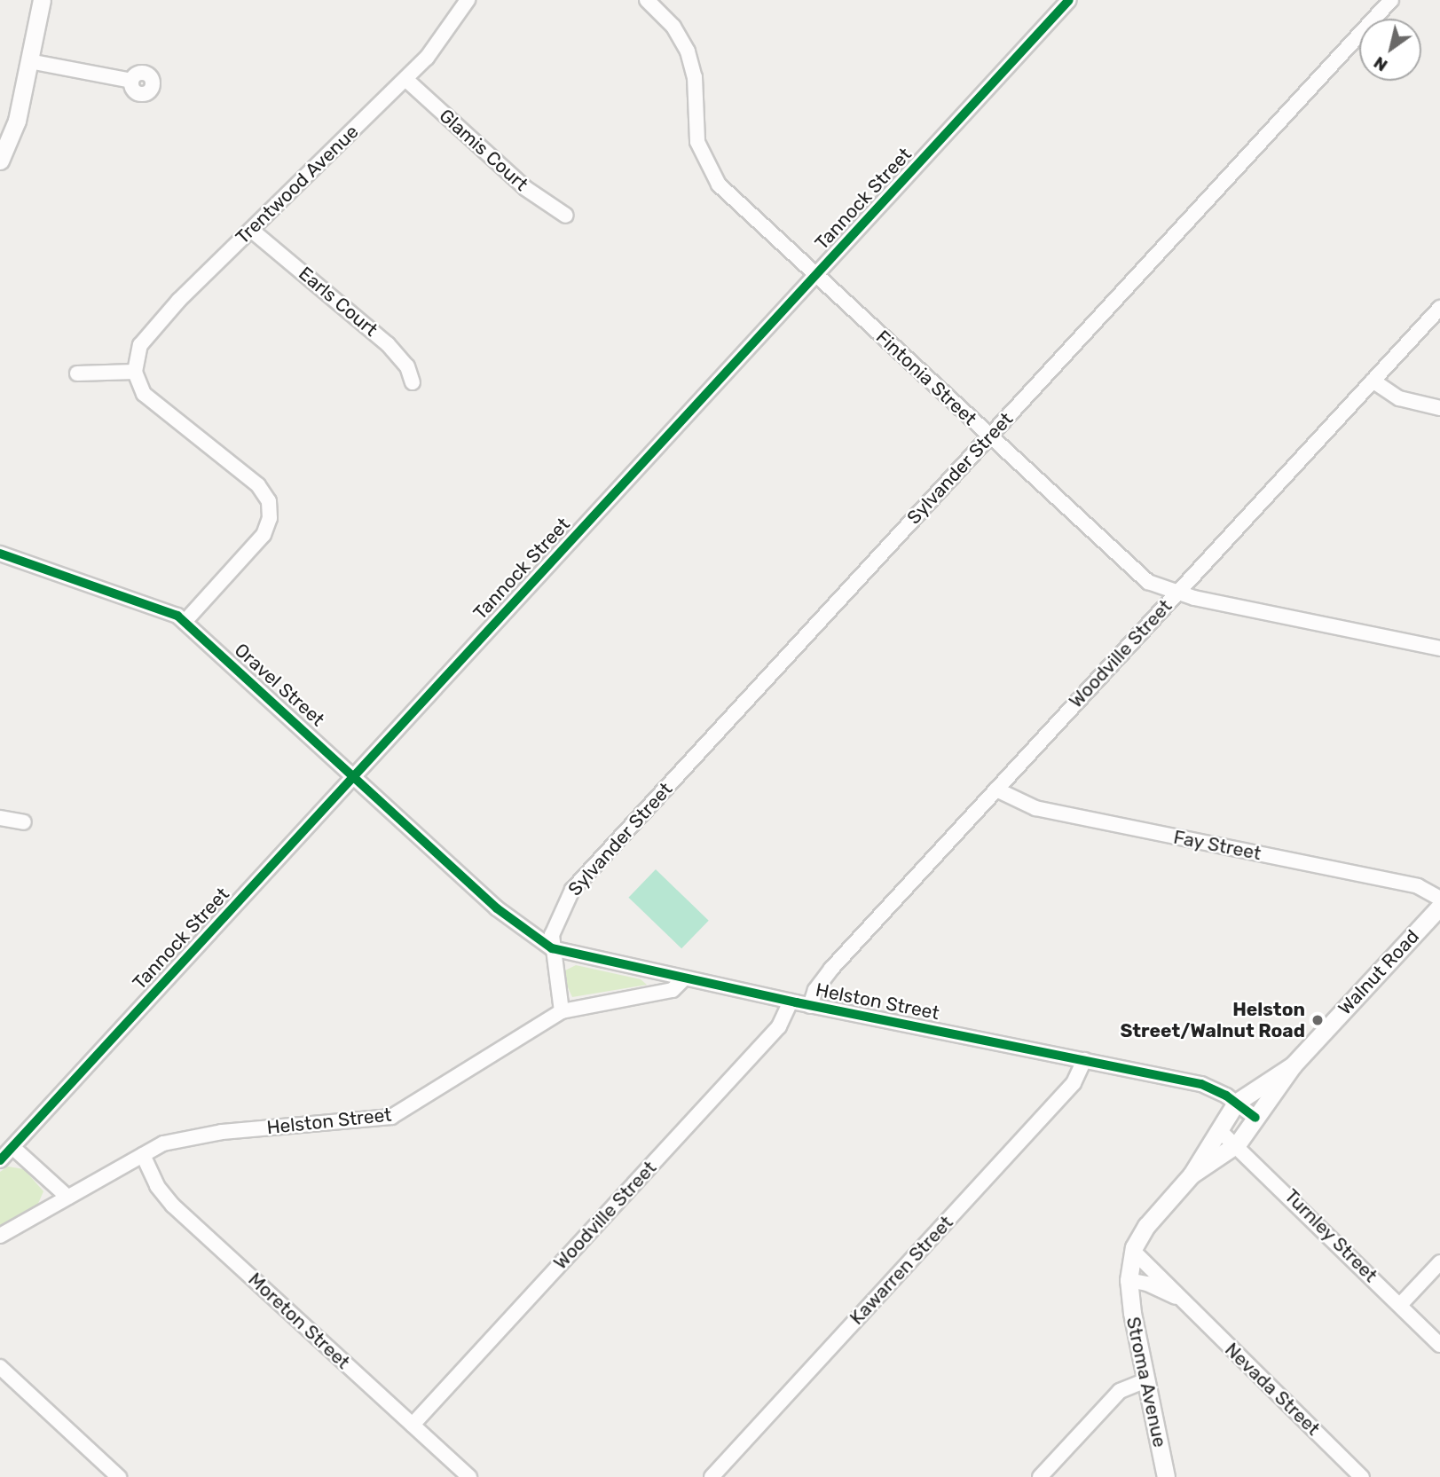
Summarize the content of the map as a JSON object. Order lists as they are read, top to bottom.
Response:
{
  "streets": {
    "street": [
      "Glamis Court",
      "Trentwood Avenue",
      "Tannock Street",
      "Earls Court",
      "Fintonia Street",
      "Sylvander Street",
      "Woodville Street",
      "Oravel Street",
      "Fay Street",
      "Walnut Road",
      "Helston Street",
      "Turnley Street",
      "Kawarren Street",
      "Moreton Street",
      "Stroma Avenue",
      "Nevada Street"
    ]
  },
  "crossings": [
    ["Glamis Court", "Trentwood Avenue"],
    ["Trentwood Avenue", "Earls Court"],
    ["Tannock Street", "Fintonia Street"],
    ["Tannock Street", "Oravel Street"],
    ["Fintonia Street", "Sylvander Street"],
    ["Fintonia Street", "Woodville Street"],
    ["Sylvander Street", "Helston Street"],
    ["Woodville Street", "Fay Street"],
    ["Woodville Street", "Helston Street"],
    ["Woodville Street", "Moreton Street"],
    ["Oravel Street", "Helston Street"],
    ["Walnut Road", "Helston Street"],
    ["Walnut Road", "Turnley Street"],
    ["Walnut Road", "Stroma Avenue"],
    ["Walnut Road", "Nevada Street"],
    ["Helston Street", "Kawarren Street"],
    ["Helston Street", "Moreton Street"],
    ["Stroma Avenue", "Nevada Street"]
  ],
  "places": ["Helston Street/Walnut Road"],
  "north": "bottom left"
}
